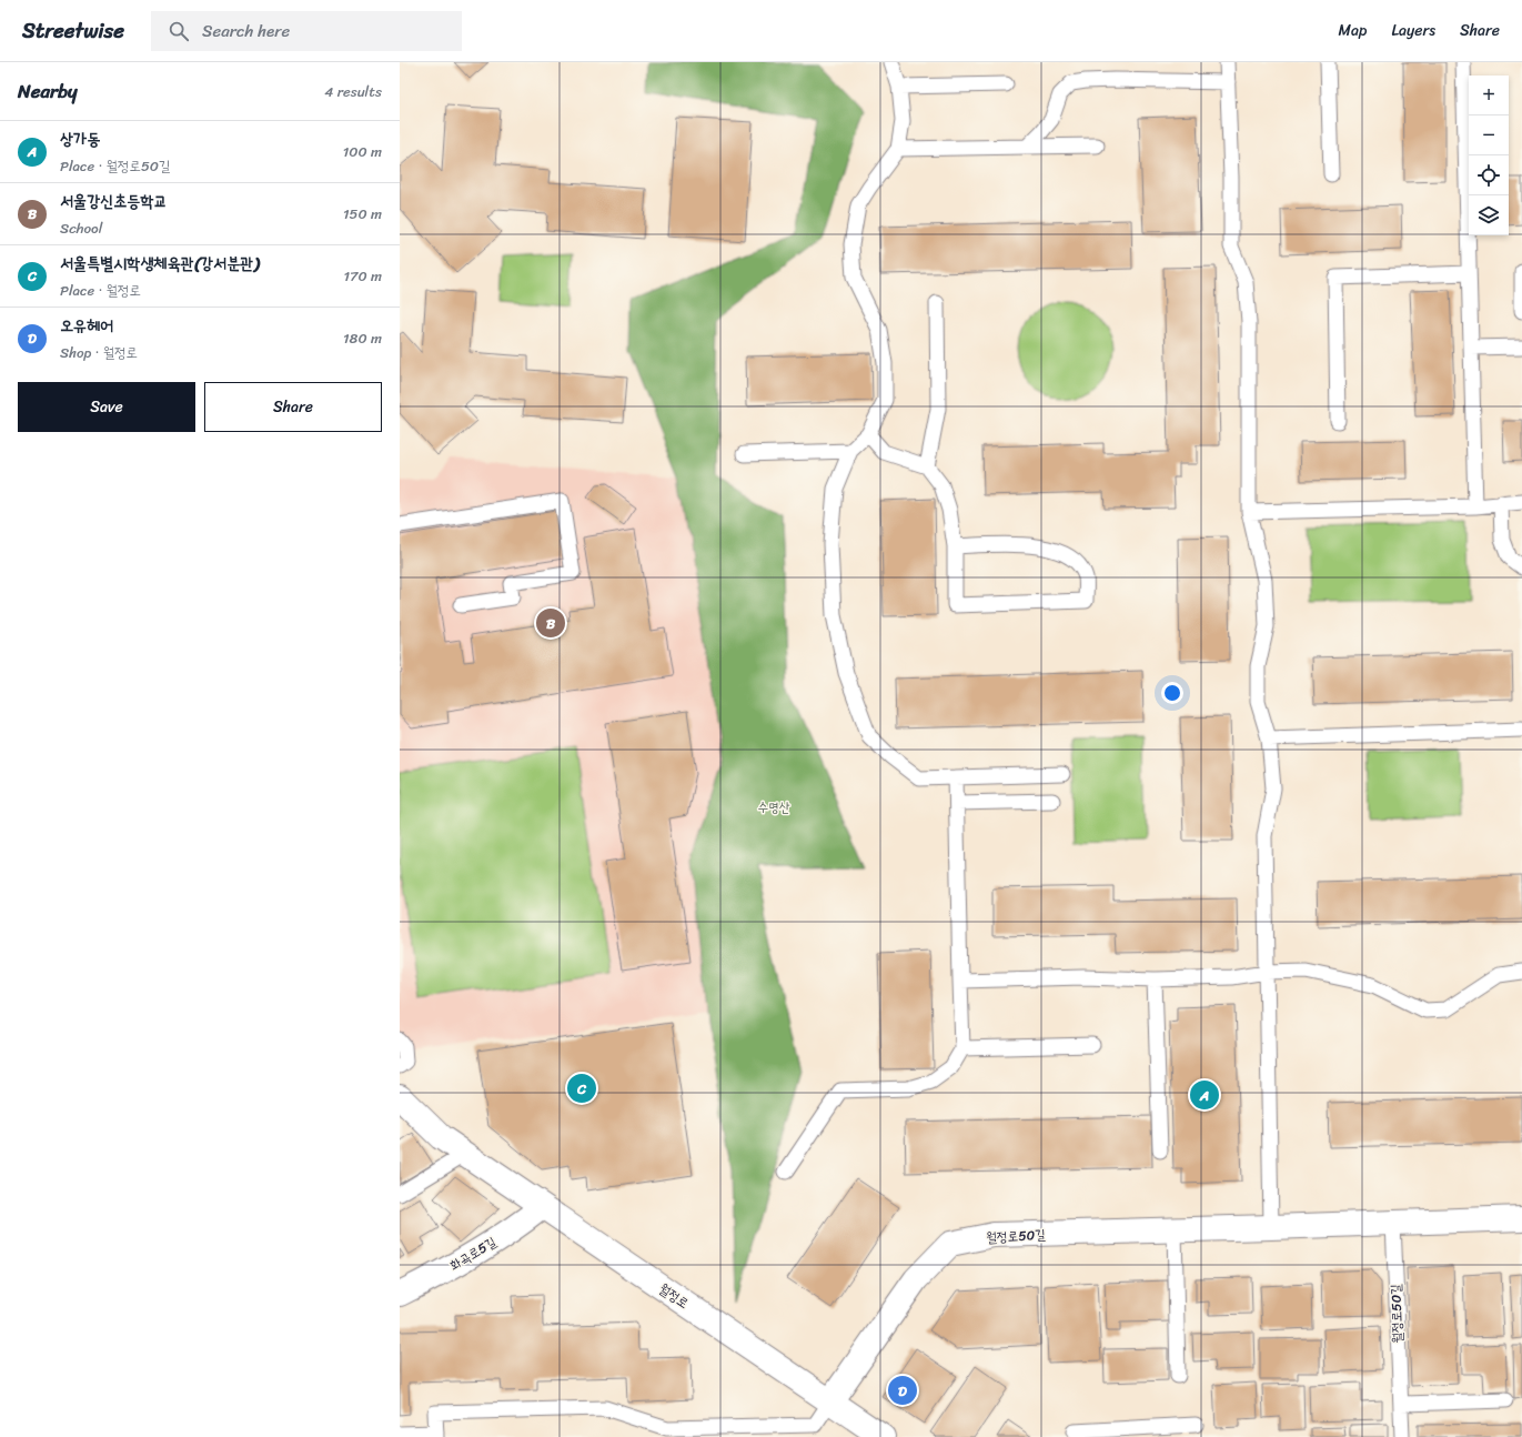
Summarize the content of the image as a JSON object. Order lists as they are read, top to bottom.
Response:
{
  "streets": {
    "street": ["월정로50길", "화곡로5길", "월정로"]
  },
  "crossings": [
    ["월정로50길", "월정로"],
    ["화곡로5길", "월정로"]
  ],
  "parks": ["수명산"],
  "page": {
    "header": "Streetwise",
    "search": "Search here",
    "nav": ["Map", "Layers", "Share"],
    "heading": ["Nearby", "4 results"],
    "map_buttons": ["+", "−"],
    "list": [
      {
        "mark": "A",
        "name": "상가동",
        "note": "Place · 월정로50길",
        "value": "100 m"
      },
      {
        "mark": "B",
        "name": "서울강신초등학교",
        "note": "School",
        "value": "150 m"
      },
      {
        "mark": "C",
        "name": "서울특별시학생체육관(강서분관)",
        "note": "Place · 월정로",
        "value": "170 m"
      },
      {
        "mark": "D",
        "name": "오유헤어",
        "note": "Shop · 월정로",
        "value": "180 m"
      }
    ],
    "buttons": ["Save", "Share"],
    "pins": [
      "B",
      "C",
      "A",
      "D"
    ]
  }
}
